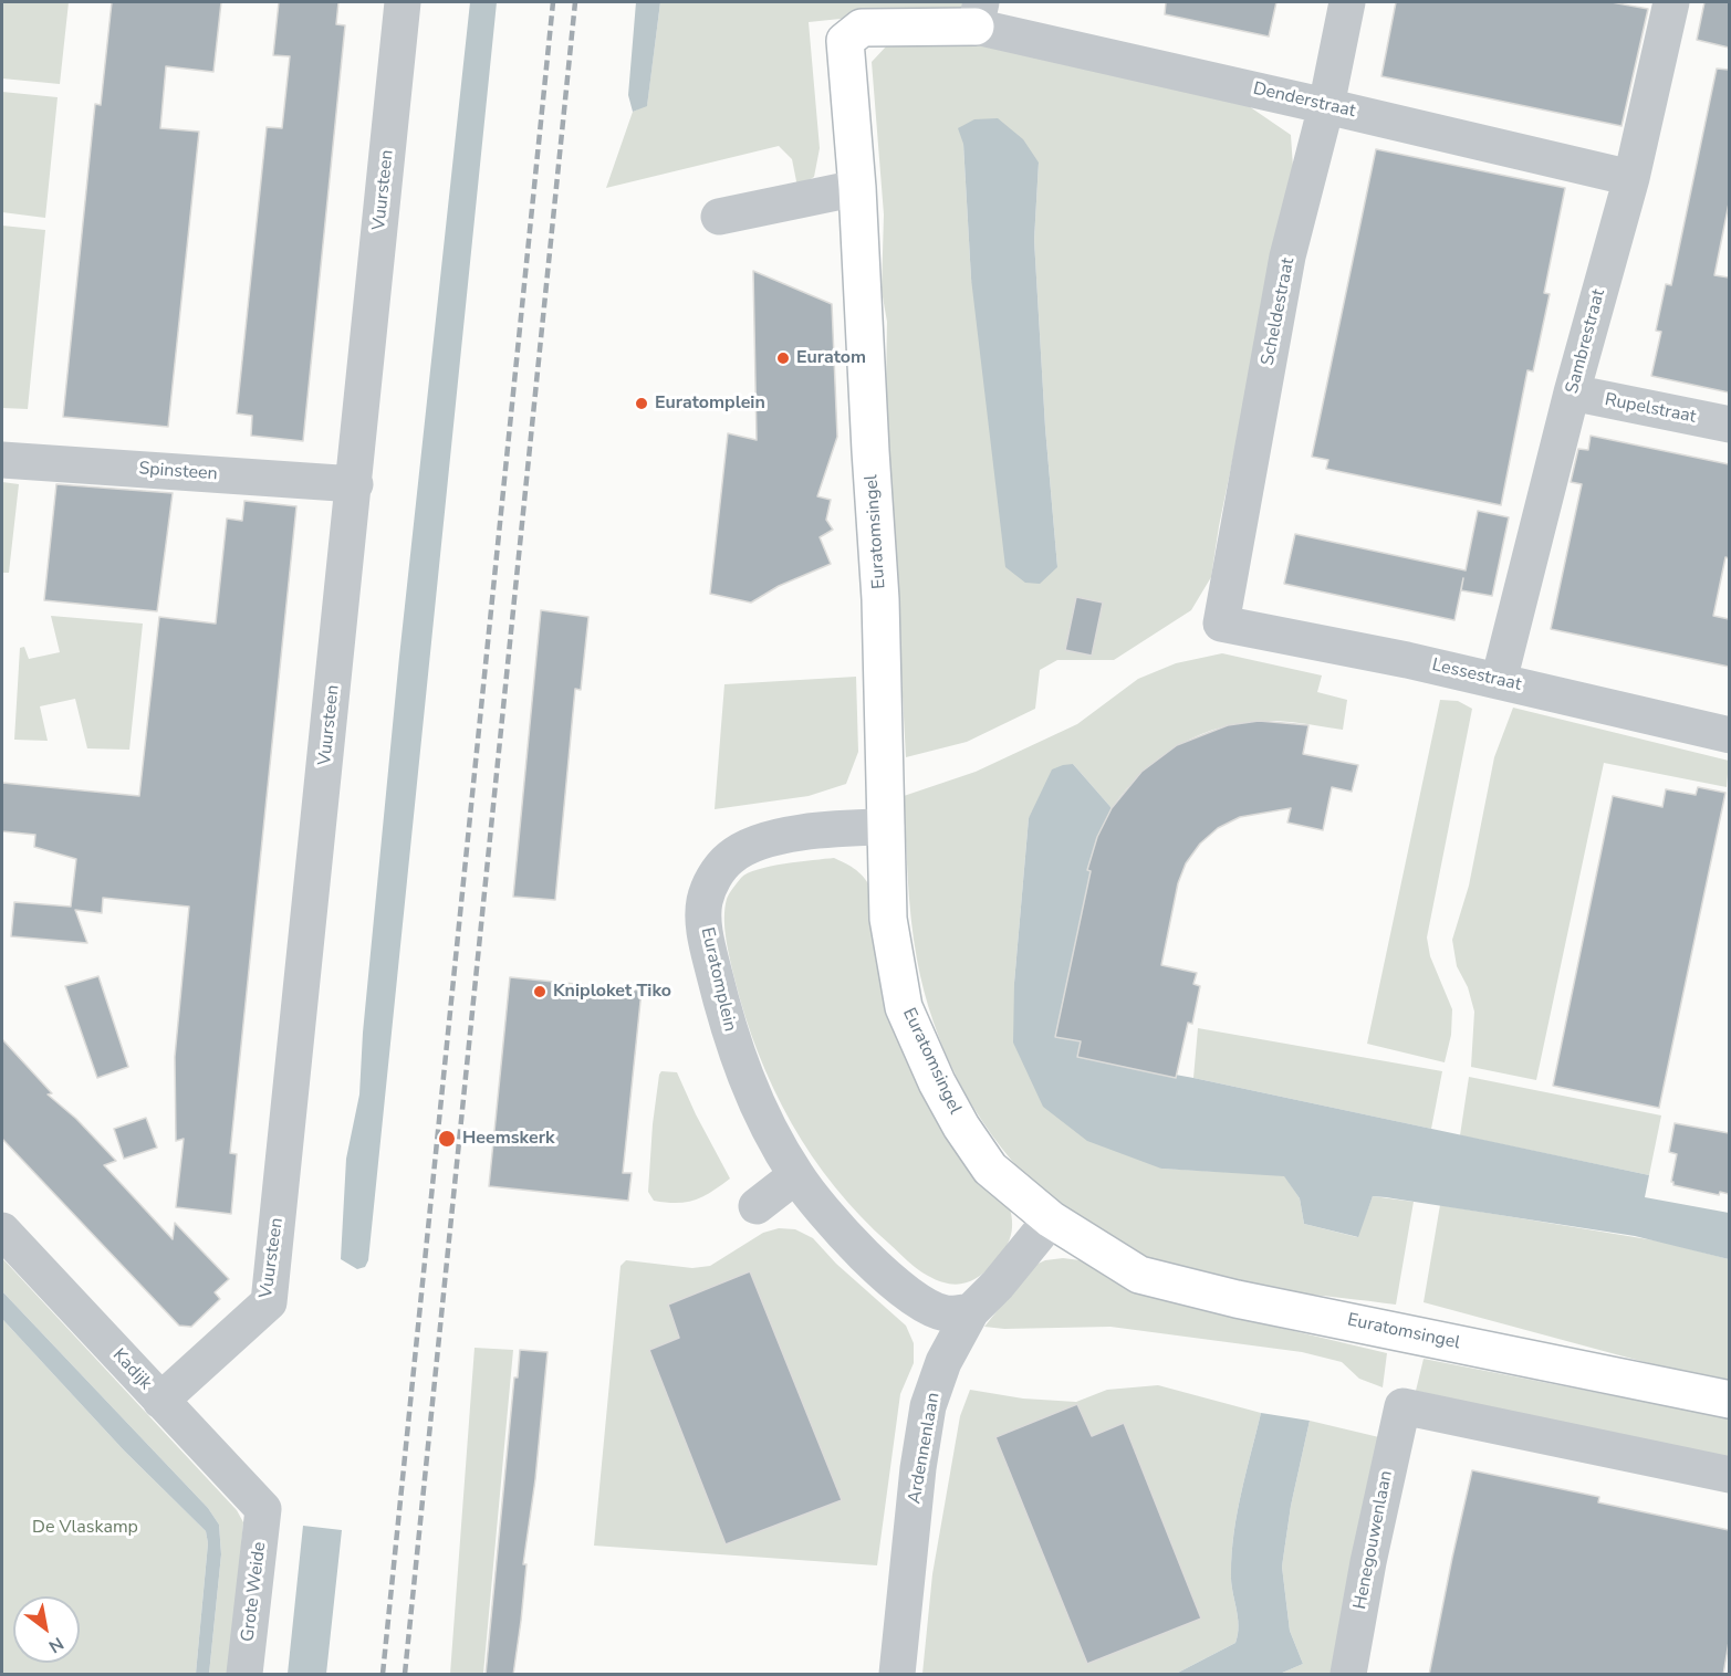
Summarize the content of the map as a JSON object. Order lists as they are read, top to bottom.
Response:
{
  "streets": {
    "street": [
      "Denderstraat",
      "Vuursteen",
      "Scheldestraat",
      "Sambrestraat",
      "Rupelstraat",
      "Spinsteen",
      "Euratomsingel",
      "Lessestraat",
      "Euratomplein",
      "Kadijk",
      "Ardennenlaan",
      "Henegouwenlaan",
      "Grote Weide"
    ]
  },
  "crossings": [
    ["Denderstraat", "Scheldestraat"],
    ["Denderstraat", "Sambrestraat"],
    ["Denderstraat", "Euratomsingel"],
    ["Vuursteen", "Spinsteen"],
    ["Vuursteen", "Kadijk"],
    ["Scheldestraat", "Lessestraat"],
    ["Sambrestraat", "Rupelstraat"],
    ["Sambrestraat", "Lessestraat"],
    ["Euratomsingel", "Euratomplein"],
    ["Euratomsingel", "Ardennenlaan"],
    ["Euratomplein", "Ardennenlaan"],
    ["Kadijk", "Grote Weide"]
  ],
  "parks": ["De Vlaskamp"],
  "places": [
    "Euratom",
    "Euratomplein",
    "Kniploket Tiko",
    "Heemskerk"
  ],
  "north": "bottom right"
}
